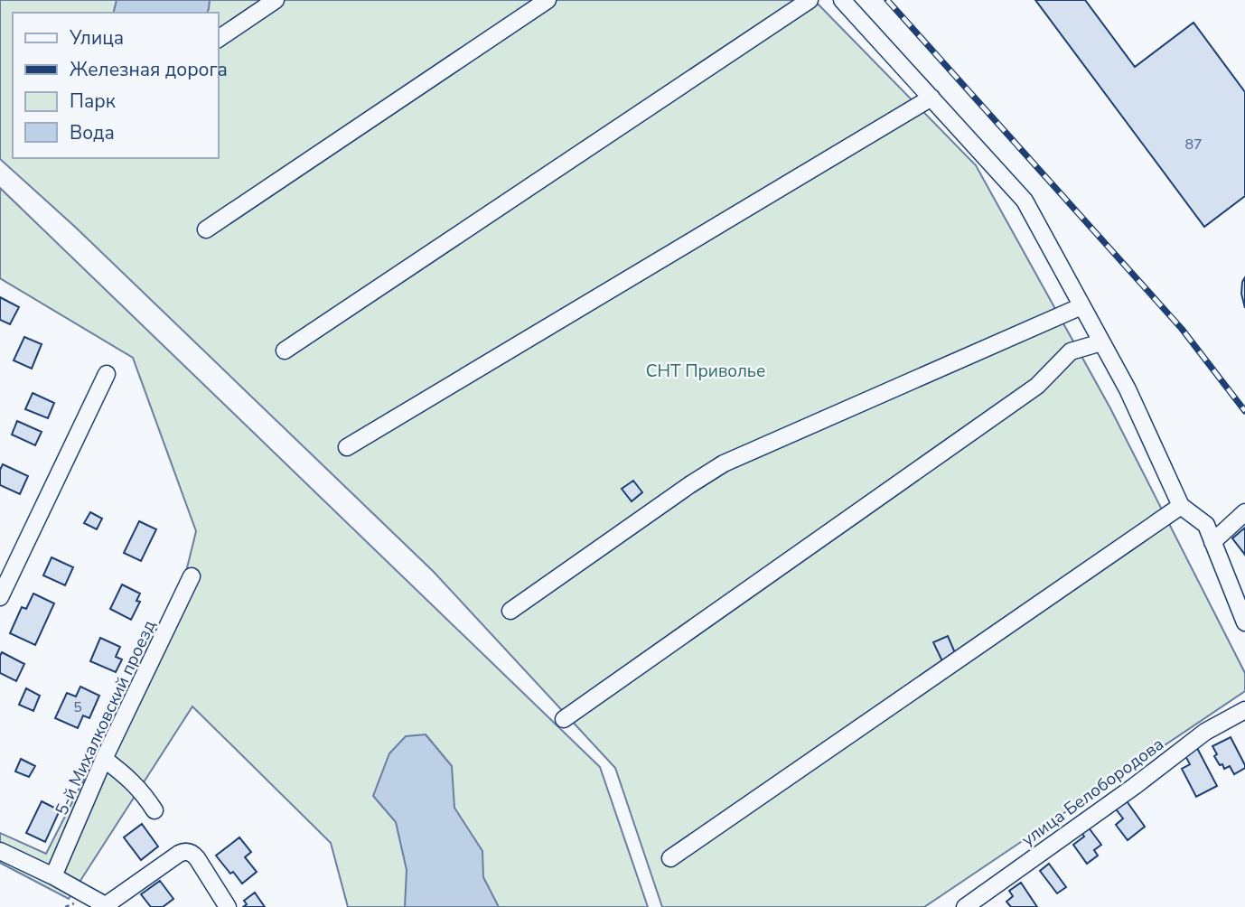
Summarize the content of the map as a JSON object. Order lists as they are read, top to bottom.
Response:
{
  "streets": {
    "street": ["5-й Михалковский проезд", "улица Белобородова"]
  },
  "parks": ["СНТ Приволье"],
  "house_numbers": ["87", "5"],
  "legend": [
    "Улица",
    "Железная дорога",
    "Парк",
    "Вода"
  ]
}
